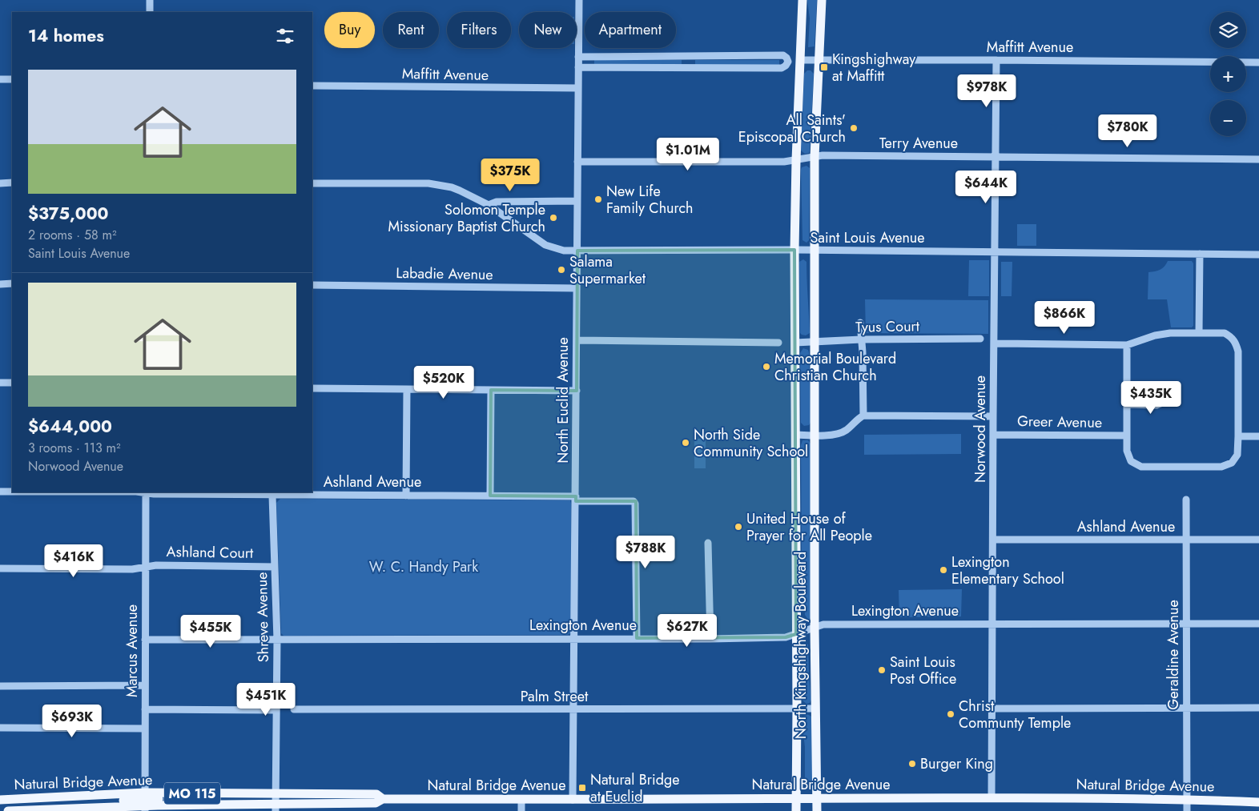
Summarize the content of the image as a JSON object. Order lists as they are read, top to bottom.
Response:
{
  "streets": {
    "main road": ["North Kingshighway Boulevard", "Natural Bridge Avenue", "MO 115"],
    "street": [
      "Maffitt Avenue",
      "Terry Avenue",
      "Saint Louis Avenue",
      "Labadie Avenue",
      "Tyus Court",
      "North Euclid Avenue",
      "Greer Avenue",
      "Norwood Avenue",
      "Ashland Avenue",
      "Ashland Court",
      "Lexington Avenue",
      "Shreve Avenue",
      "Marcus Avenue",
      "Geraldine Avenue",
      "Palm Street"
    ]
  },
  "crossings": [
    ["Maffitt Avenue", "North Euclid Avenue"],
    ["Maffitt Avenue", "Norwood Avenue"],
    ["Maffitt Avenue", "North Kingshighway Boulevard"],
    ["Terry Avenue", "North Euclid Avenue"],
    ["Terry Avenue", "Norwood Avenue"],
    ["Terry Avenue", "North Kingshighway Boulevard"],
    ["Saint Louis Avenue", "North Euclid Avenue"],
    ["Saint Louis Avenue", "Norwood Avenue"],
    ["Saint Louis Avenue", "North Kingshighway Boulevard"],
    ["Labadie Avenue", "North Euclid Avenue"],
    ["Tyus Court", "North Kingshighway Boulevard"],
    ["North Euclid Avenue", "Ashland Avenue"],
    ["North Euclid Avenue", "Lexington Avenue"],
    ["North Euclid Avenue", "Palm Street"],
    ["North Euclid Avenue", "Natural Bridge Avenue"],
    ["Greer Avenue", "Norwood Avenue"],
    ["Norwood Avenue", "Ashland Avenue"],
    ["Norwood Avenue", "Lexington Avenue"],
    ["Norwood Avenue", "Natural Bridge Avenue"],
    ["Ashland Avenue", "Lexington Avenue"],
    ["Ashland Avenue", "Shreve Avenue"],
    ["Ashland Avenue", "Marcus Avenue"],
    ["Ashland Avenue", "Geraldine Avenue"],
    ["Ashland Court", "Shreve Avenue"],
    ["Ashland Court", "Marcus Avenue"],
    ["Lexington Avenue", "Shreve Avenue"],
    ["Lexington Avenue", "North Kingshighway Boulevard"],
    ["Lexington Avenue", "Marcus Avenue"],
    ["Lexington Avenue", "Geraldine Avenue"],
    ["Shreve Avenue", "Natural Bridge Avenue"],
    ["North Kingshighway Boulevard", "Palm Street"],
    ["North Kingshighway Boulevard", "Natural Bridge Avenue"],
    ["Marcus Avenue", "Natural Bridge Avenue"],
    ["Geraldine Avenue", "Natural Bridge Avenue"]
  ],
  "parks": ["W. C. Handy Park"],
  "places": {
    "transit": ["Kingshighway at Maffitt", "Natural Bridge at Euclid"],
    "other": [
      "All Saints' Episcopal Church",
      "New Life Family Church",
      "Solomon Temple Missionary Baptist Church",
      "Salama Supermarket",
      "Memorial Boulevard Christian Church",
      "North Side Community School",
      "United House of Prayer for All People",
      "Lexington Elementary School",
      "Saint Louis Post Office",
      "Christ Communty Temple",
      "Burger King"
    ]
  },
  "page": {
    "map_buttons": ["+", "−"],
    "chip": [
      "Buy",
      "Rent",
      "Filters",
      "New",
      "Apartment"
    ],
    "heading": "14 homes",
    "list": [
      {
        "name": "$375,000",
        "note": "2 rooms · 58 m² · Saint Louis Avenue"
      },
      {
        "name": "$644,000",
        "note": "3 rooms · 113 m² · Norwood Avenue"
      }
    ],
    "price": [
      "$978K",
      "$780K",
      "$1.01M",
      "$375K",
      "$644K",
      "$866K",
      "$520K",
      "$435K",
      "$788K",
      "$416K",
      "$627K",
      "$455K",
      "$451K",
      "$693K"
    ]
  }
}
